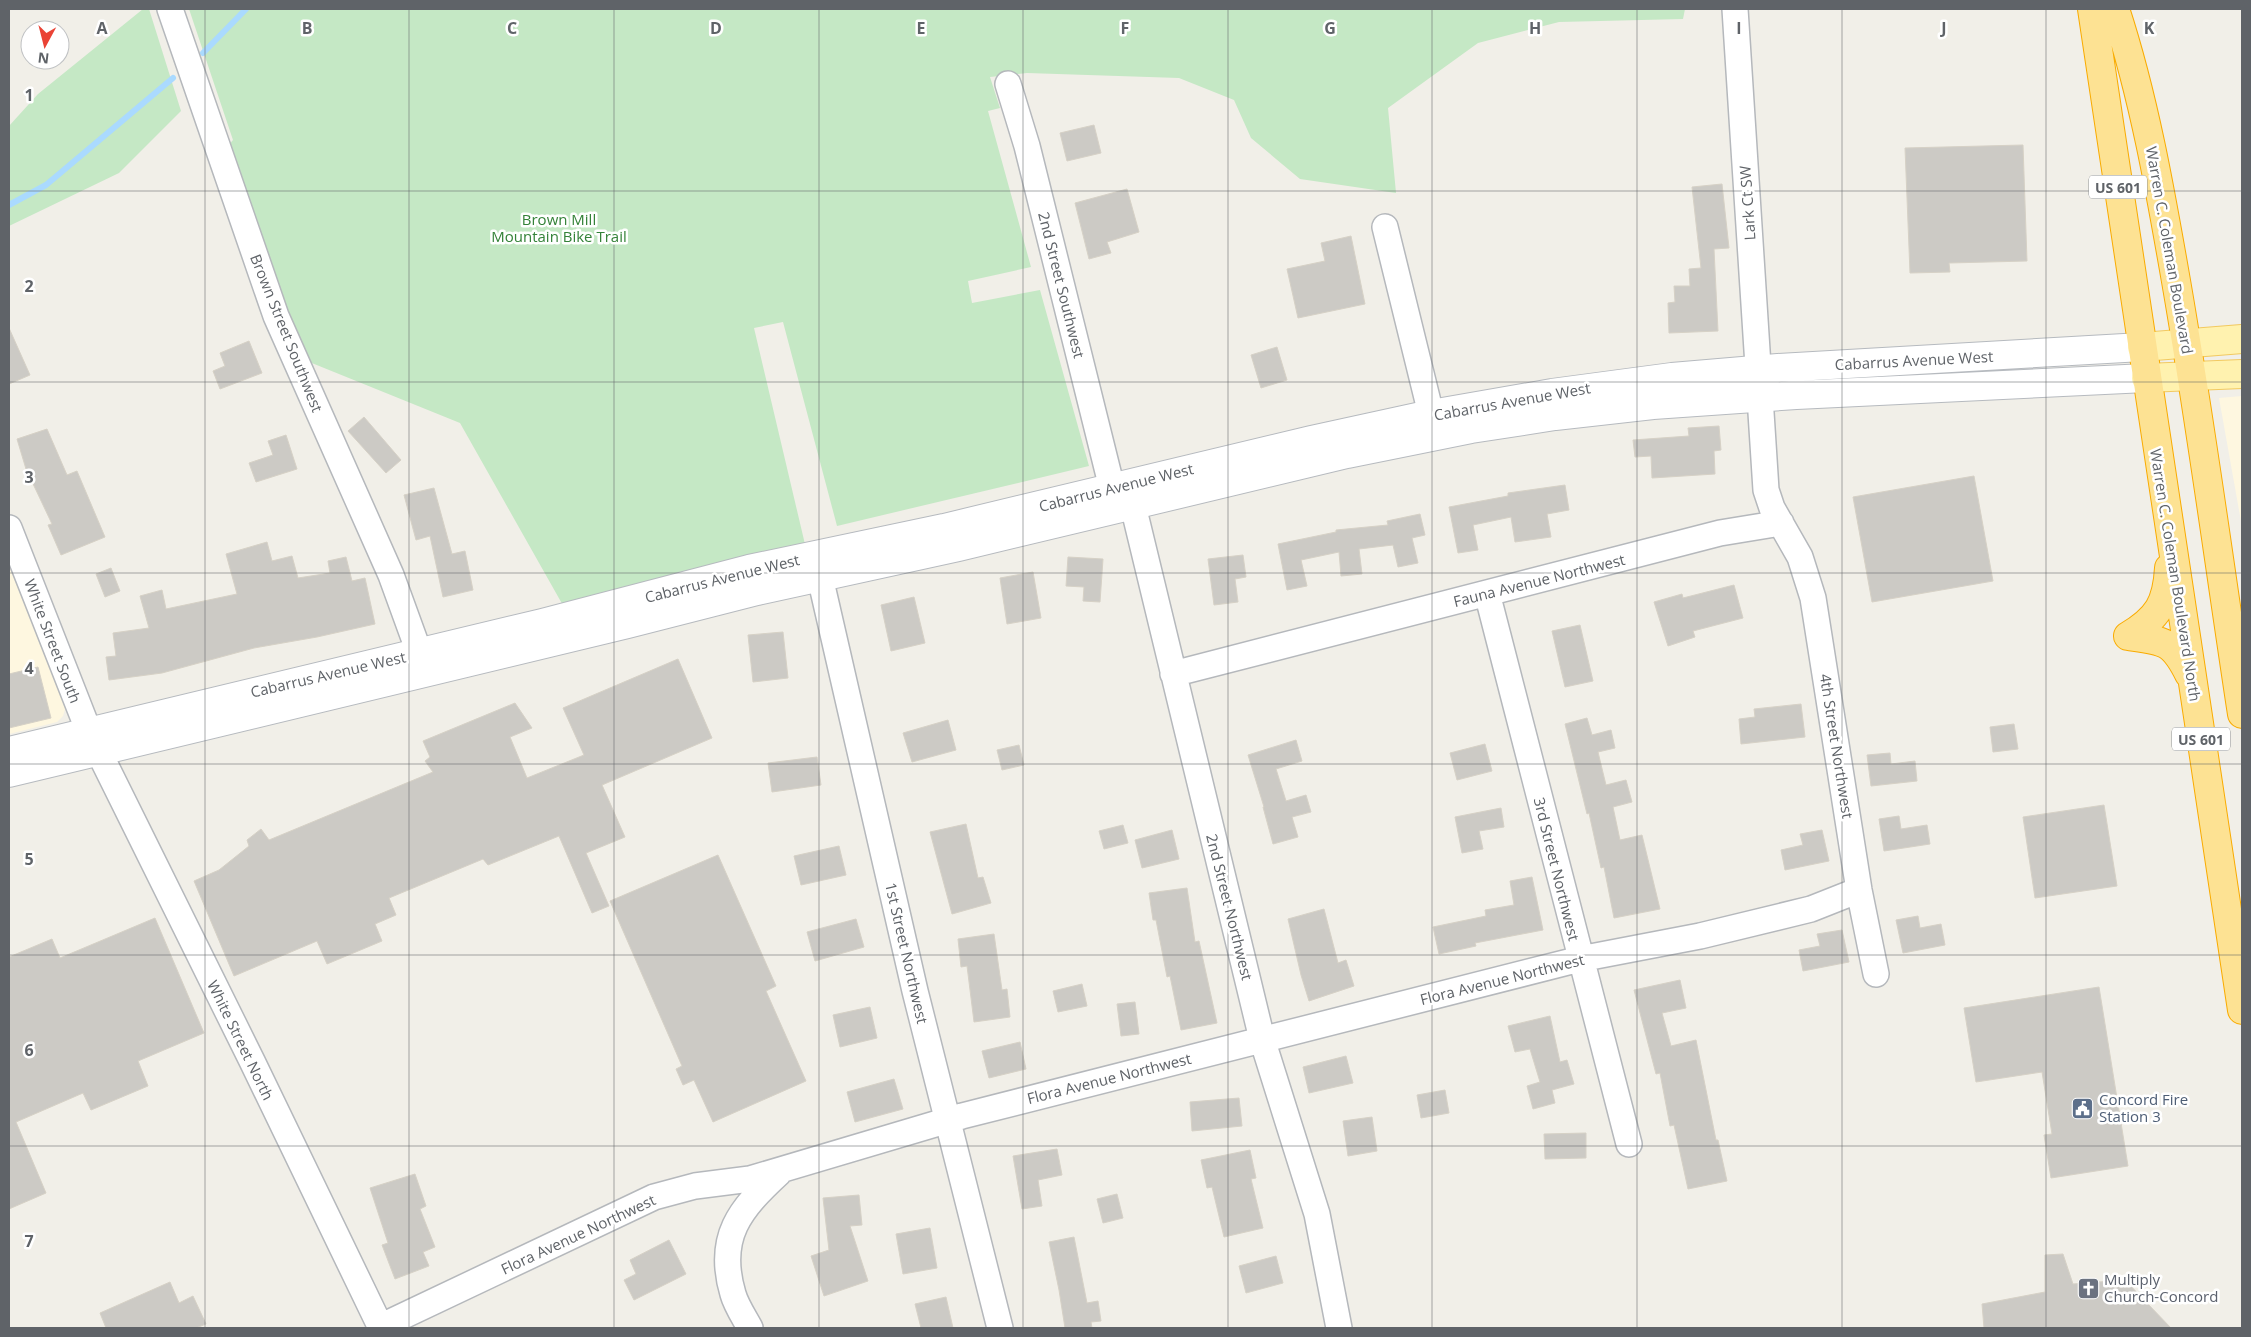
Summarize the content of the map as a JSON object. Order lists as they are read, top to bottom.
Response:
{
  "streets": {
    "highway": ["US 601", "Warren C. Coleman Boulevard", "Warren C. Coleman Boulevard North"],
    "main road": ["Cabarrus Avenue West"],
    "street": [
      "Lark Ct SW",
      "2nd Street Southwest",
      "Brown Street Southwest",
      "Fauna Avenue Northwest",
      "White Street South",
      "4th Street Northwest",
      "3rd Street Northwest",
      "2nd Street Northwest",
      "1st Street Northwest",
      "Flora Avenue Northwest",
      "White Street North"
    ]
  },
  "crossings": [
    ["US 601", "Warren C. Coleman Boulevard"],
    ["US 601", "Cabarrus Avenue West"],
    ["US 601", "Warren C. Coleman Boulevard North"],
    ["Lark Ct SW", "Cabarrus Avenue West"],
    ["Warren C. Coleman Boulevard", "Cabarrus Avenue West"],
    ["2nd Street Southwest", "Cabarrus Avenue West"],
    ["2nd Street Southwest", "2nd Street Northwest"],
    ["Brown Street Southwest", "Cabarrus Avenue West"],
    ["Cabarrus Avenue West", "Warren C. Coleman Boulevard North"],
    ["Cabarrus Avenue West", "White Street South"],
    ["Cabarrus Avenue West", "2nd Street Northwest"],
    ["Cabarrus Avenue West", "1st Street Northwest"],
    ["Cabarrus Avenue West", "White Street North"],
    ["Fauna Avenue Northwest", "4th Street Northwest"],
    ["Fauna Avenue Northwest", "3rd Street Northwest"],
    ["Fauna Avenue Northwest", "2nd Street Northwest"],
    ["White Street South", "White Street North"],
    ["4th Street Northwest", "Flora Avenue Northwest"],
    ["3rd Street Northwest", "Flora Avenue Northwest"],
    ["2nd Street Northwest", "Flora Avenue Northwest"],
    ["1st Street Northwest", "Flora Avenue Northwest"],
    ["Flora Avenue Northwest", "White Street North"]
  ],
  "parks": ["Brown Mill Mountain Bike Trail"],
  "places": {
    "public building": ["Concord Fire Station 3"],
    "church": ["Multiply Church-Concord"]
  },
  "north": "bottom",
  "grid": {
    "columns": [
      "A",
      "B",
      "C",
      "D",
      "E",
      "F",
      "G",
      "H",
      "I",
      "J",
      "K"
    ],
    "rows": [
      "1",
      "2",
      "3",
      "4",
      "5",
      "6",
      "7"
    ]
  }
}
